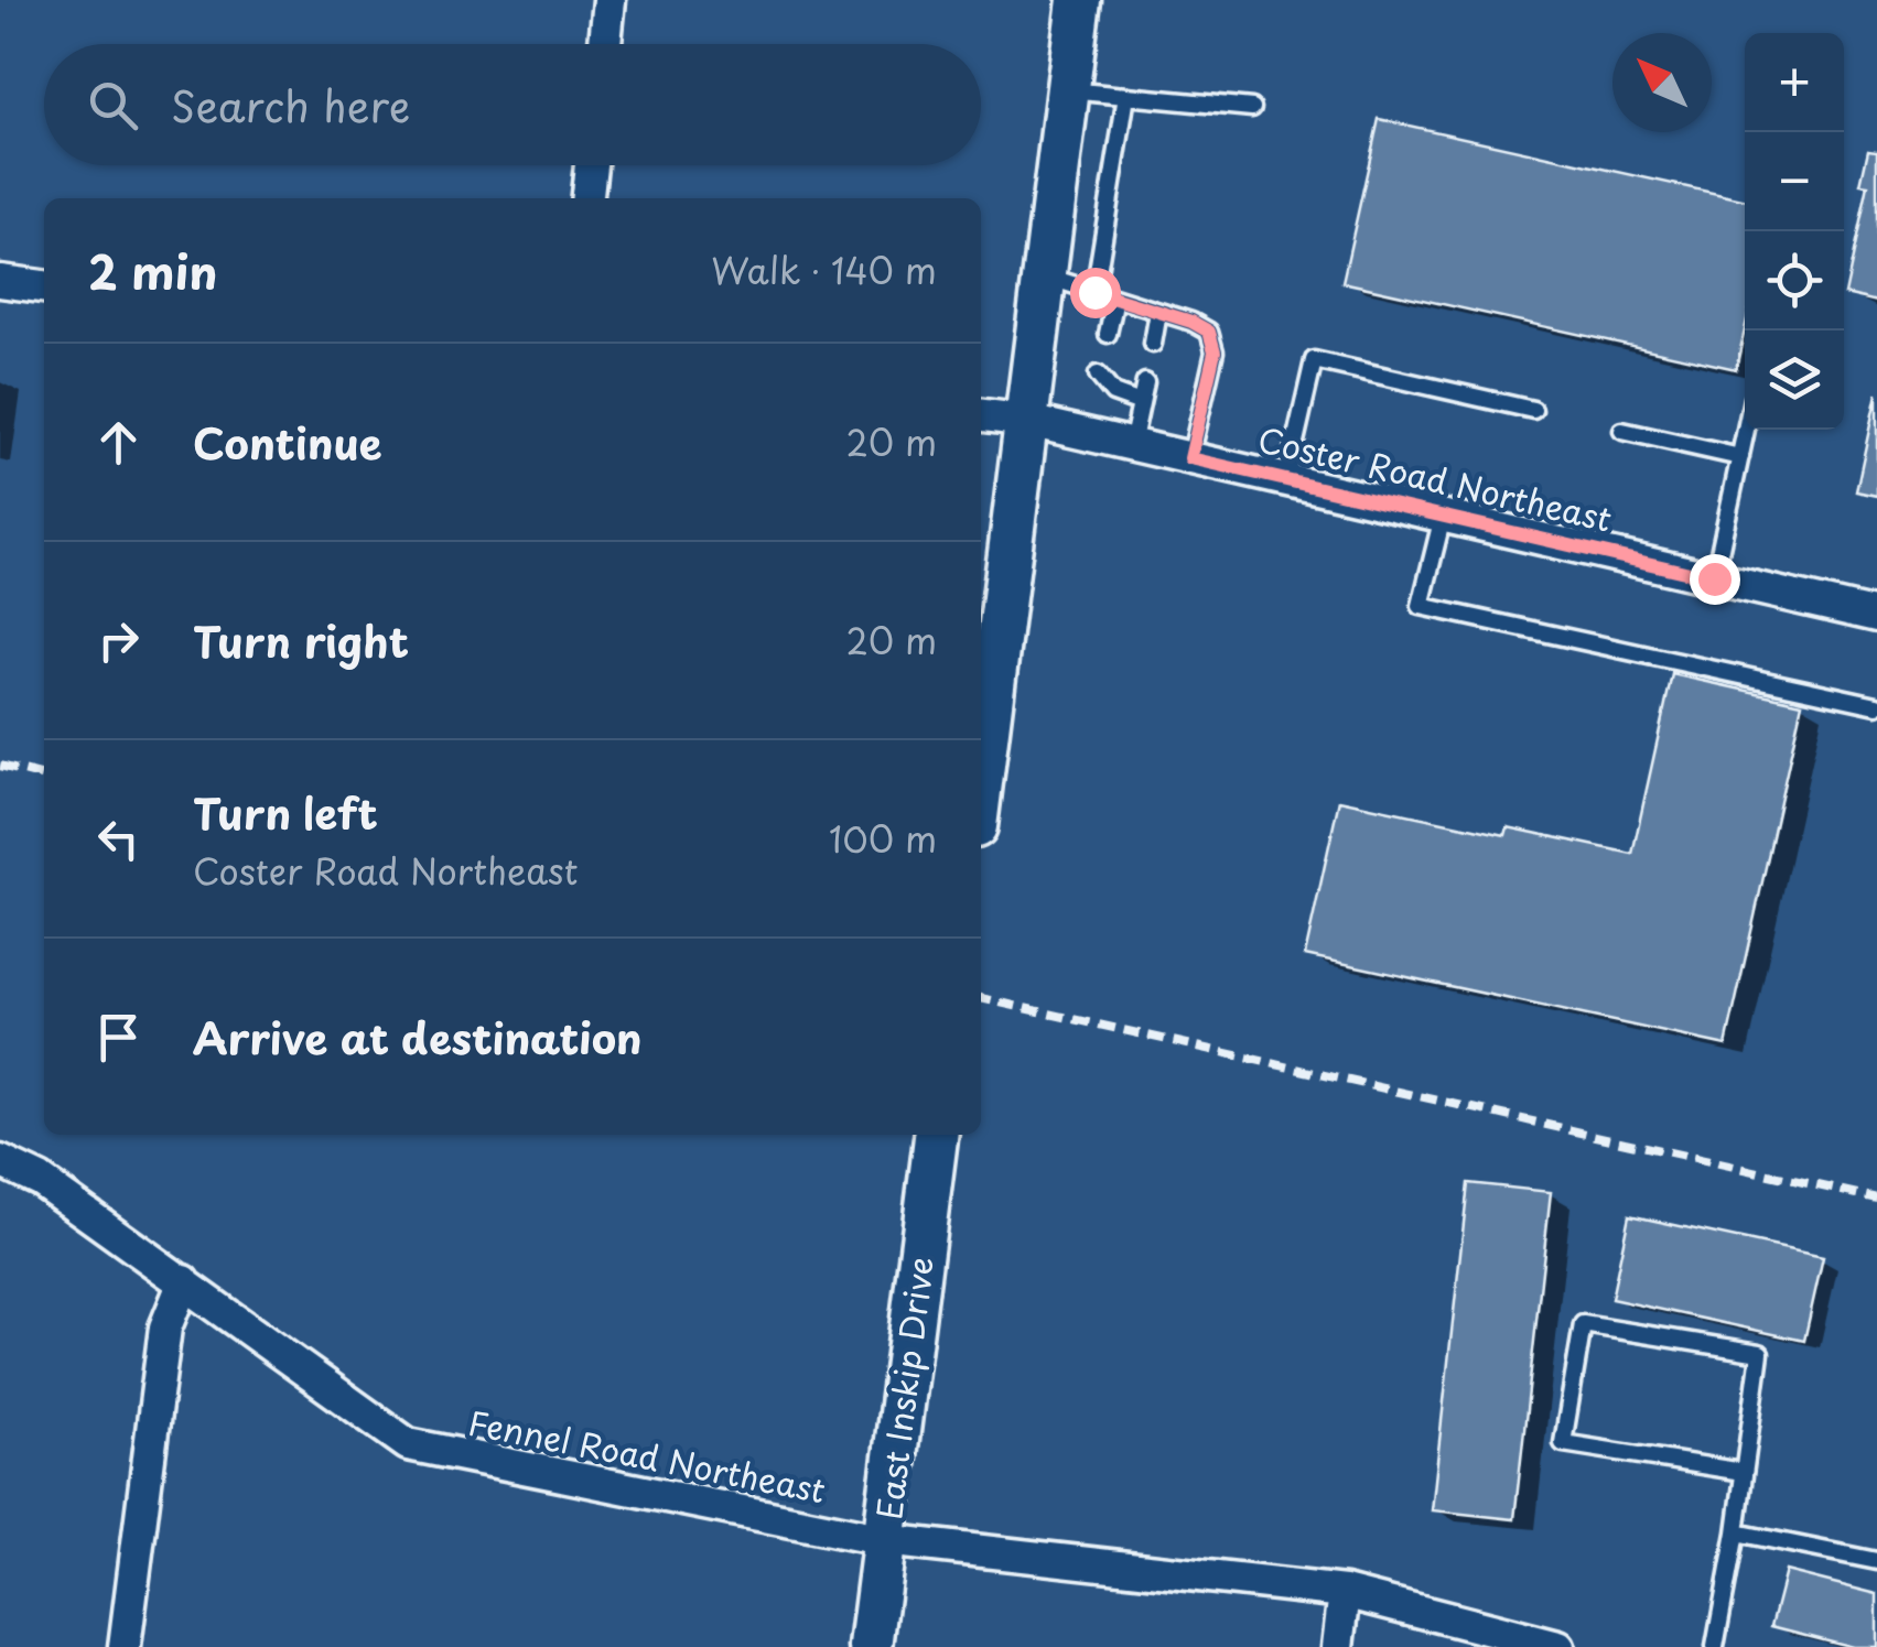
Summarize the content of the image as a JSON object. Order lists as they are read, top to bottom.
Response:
{
  "streets": {
    "street": ["Coster Road Northeast", "East Inskip Drive", "Fennel Road Northeast"]
  },
  "crossings": [
    ["East Inskip Drive", "Fennel Road Northeast"]
  ],
  "north": "top left",
  "page": {
    "map_buttons": ["+", "−"],
    "search": "Search here",
    "heading": ["2 min", "Walk · 140 m"],
    "list": [
      ["Continue", "20 m"],
      ["Turn right", "20 m"],
      ["Turn left", "Coster Road Northeast", "100 m"],
      "Arrive at destination"
    ]
  }
}
